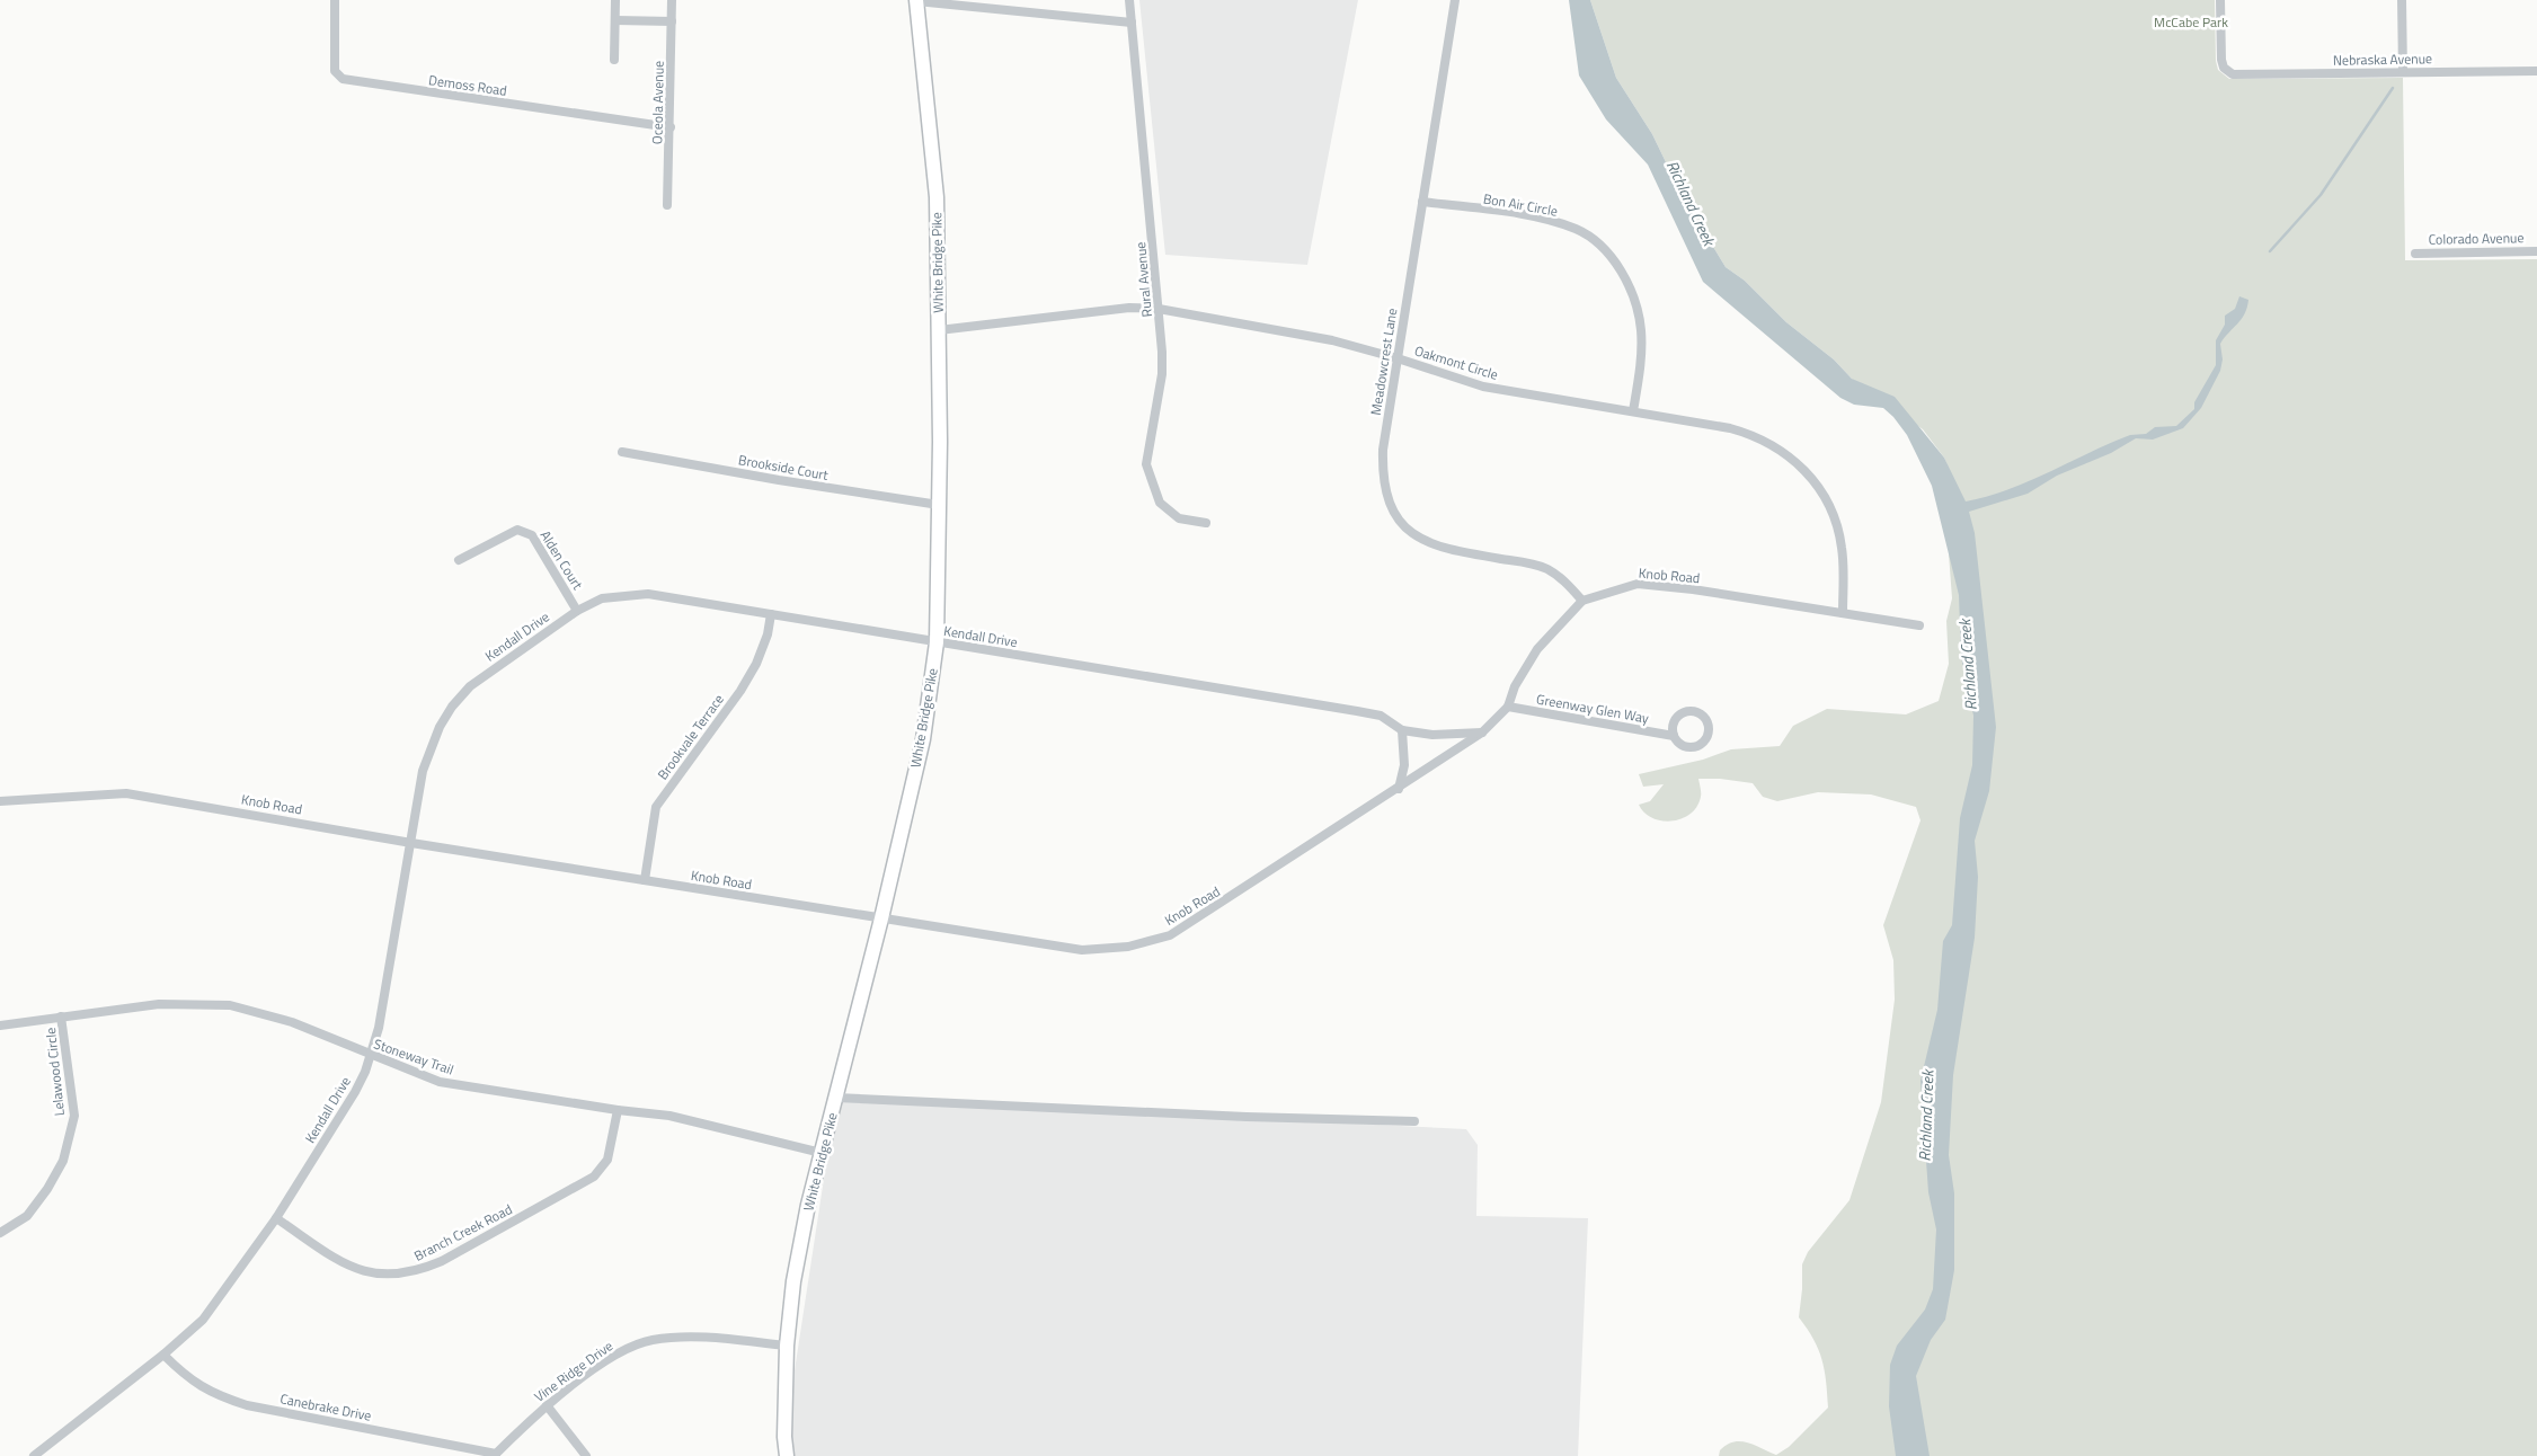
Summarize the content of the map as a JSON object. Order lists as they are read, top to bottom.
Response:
{
  "streets": {
    "main road": ["White Bridge Pike"],
    "street": [
      "Nebraska Avenue",
      "Demoss Road",
      "Oceola Avenue",
      "Bon Air Circle",
      "Colorado Avenue",
      "Rural Avenue",
      "Meadowcrest Lane",
      "Oakmont Circle",
      "Brookside Court",
      "Alden Court",
      "Knob Road",
      "Kendall Drive",
      "Greenway Glen Way",
      "Brookvale Terrace",
      "Stoneway Trail",
      "Lelawood Circle",
      "Branch Creek Road",
      "Vine Ridge Drive",
      "Canebrake Drive"
    ]
  },
  "crossings": [
    ["Demoss Road", "Oceola Avenue"],
    ["Bon Air Circle", "Meadowcrest Lane"],
    ["Bon Air Circle", "Oakmont Circle"],
    ["White Bridge Pike", "Oakmont Circle"],
    ["White Bridge Pike", "Brookside Court"],
    ["White Bridge Pike", "Knob Road"],
    ["White Bridge Pike", "Kendall Drive"],
    ["White Bridge Pike", "Stoneway Trail"],
    ["White Bridge Pike", "Vine Ridge Drive"],
    ["Rural Avenue", "Oakmont Circle"],
    ["Meadowcrest Lane", "Oakmont Circle"],
    ["Meadowcrest Lane", "Knob Road"],
    ["Oakmont Circle", "Knob Road"],
    ["Alden Court", "Kendall Drive"],
    ["Knob Road", "Kendall Drive"],
    ["Knob Road", "Greenway Glen Way"],
    ["Knob Road", "Brookvale Terrace"],
    ["Kendall Drive", "Brookvale Terrace"],
    ["Kendall Drive", "Stoneway Trail"],
    ["Kendall Drive", "Branch Creek Road"],
    ["Kendall Drive", "Canebrake Drive"],
    ["Stoneway Trail", "Lelawood Circle"],
    ["Stoneway Trail", "Branch Creek Road"],
    ["Vine Ridge Drive", "Canebrake Drive"]
  ],
  "water": ["Richland Creek"],
  "parks": ["McCabe Park"]
}
